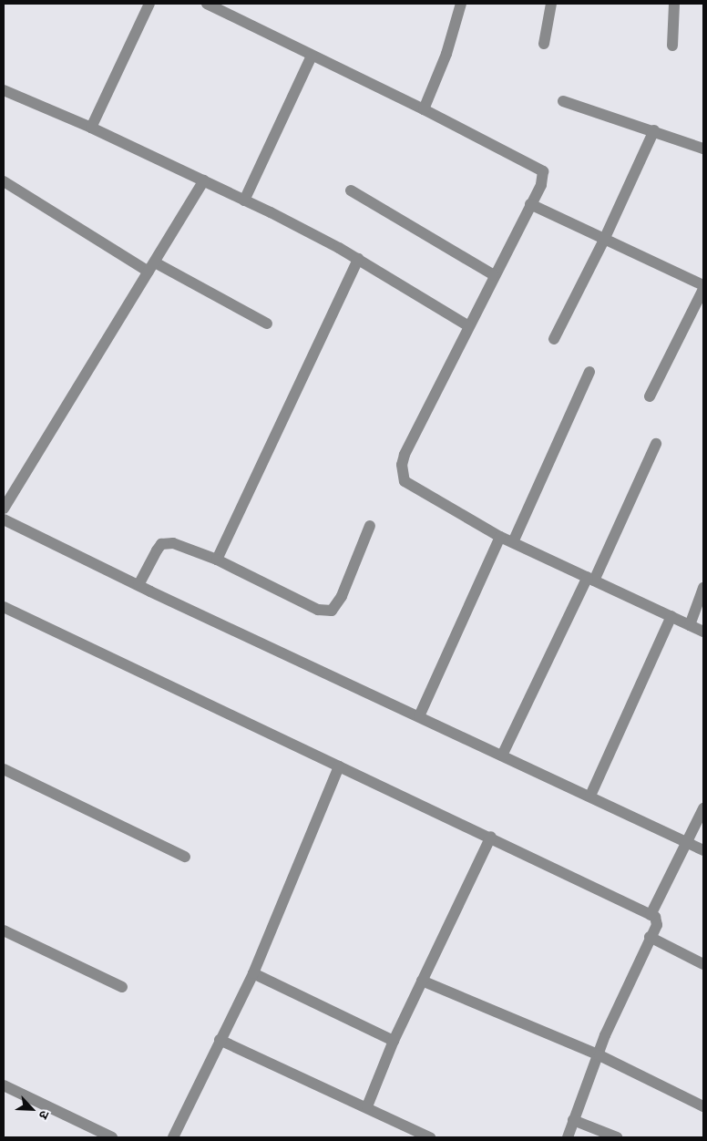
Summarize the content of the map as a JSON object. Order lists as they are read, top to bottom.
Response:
{
  "north": "bottom right"
}
